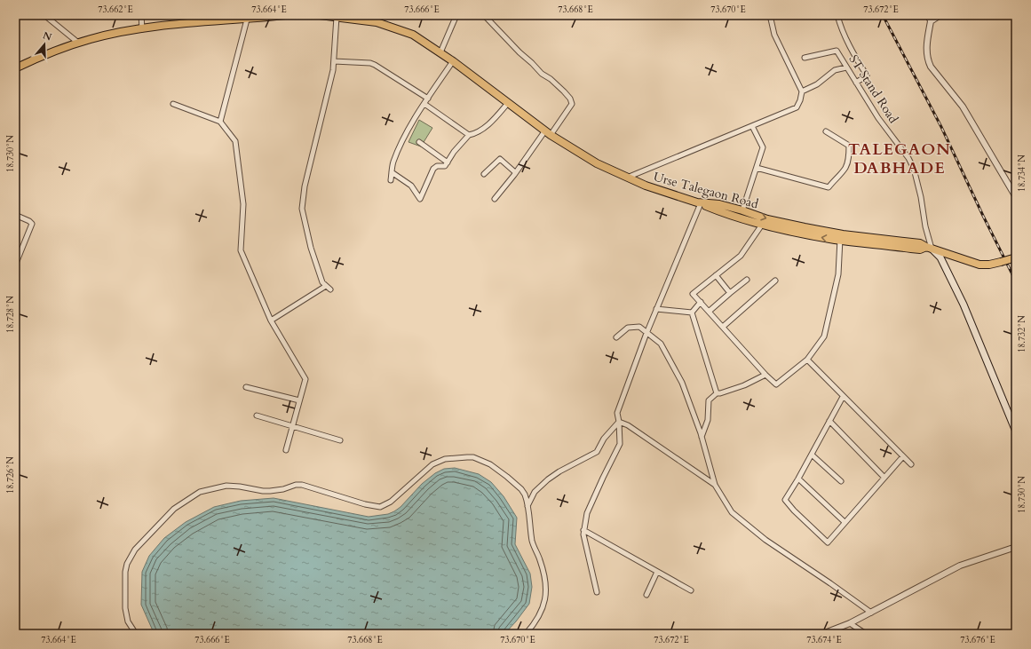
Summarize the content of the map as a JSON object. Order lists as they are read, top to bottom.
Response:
{
  "streets": {
    "highway": ["Urse Talegaon Road"],
    "street": ["ST Stand Road"]
  },
  "crossings": [
    ["ST Stand Road", "Urse Talegaon Road"]
  ],
  "districts": ["TALEGAON DABHADE"],
  "north": "top",
  "coordinates": [
    "73.662°E",
    "73.664°E",
    "73.666°E",
    "73.668°E",
    "73.670°E",
    "73.672°E",
    "18.730°N",
    "18.734°N",
    "18.728°N",
    "18.732°N",
    "18.726°N",
    "73.674°E",
    "73.676°E"
  ]
}
